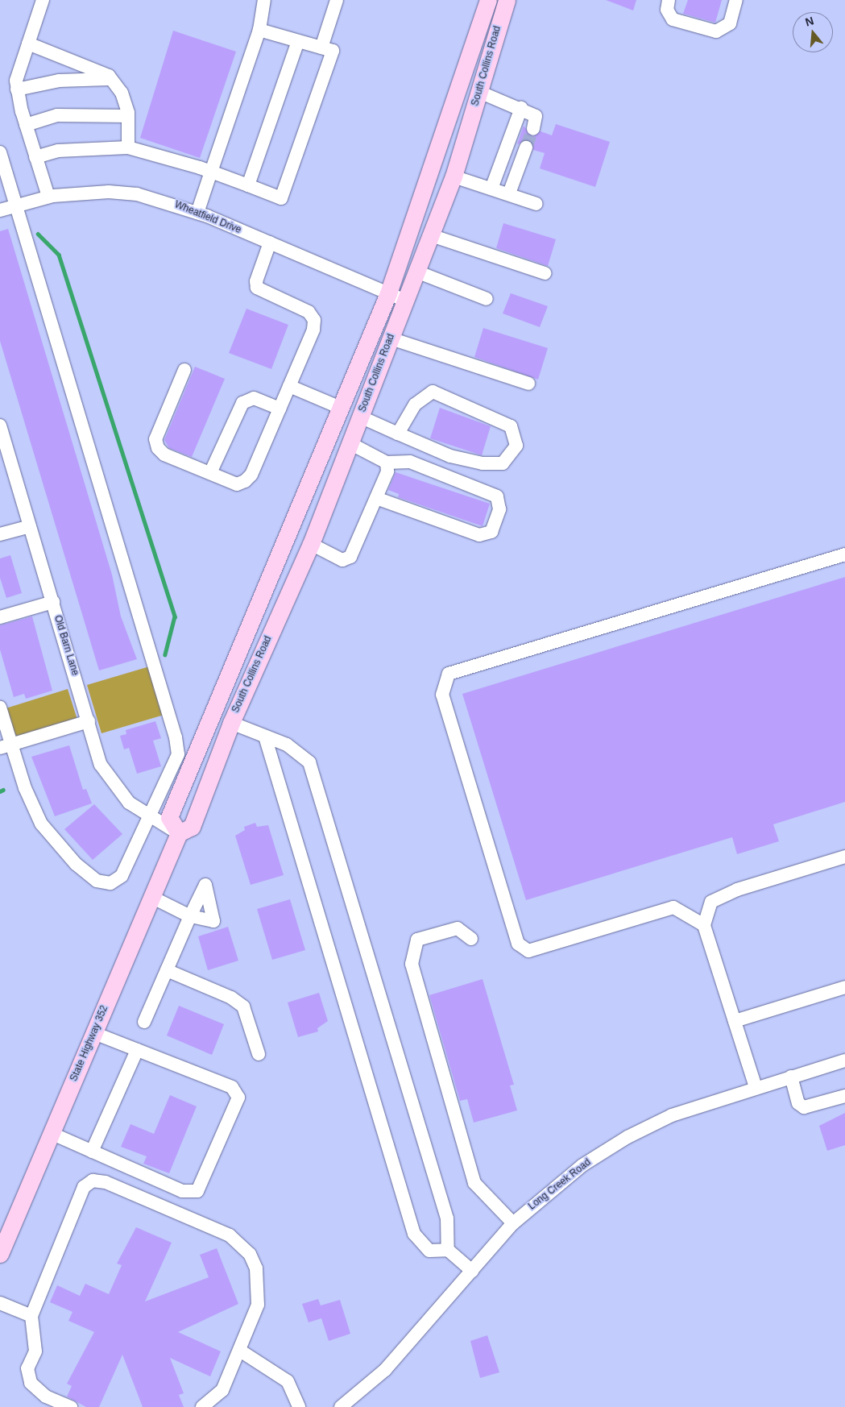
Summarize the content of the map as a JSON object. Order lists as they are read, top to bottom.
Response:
{
  "streets": {
    "main road": ["South Collins Road", "State Highway 352"],
    "street": ["Wheatfield Drive", "Old Barn Lane", "Long Creek Road"]
  },
  "crossings": [
    ["South Collins Road", "Wheatfield Drive"],
    ["South Collins Road", "State Highway 352"],
    ["Old Barn Lane", "State Highway 352"]
  ],
  "north": "top"
}
